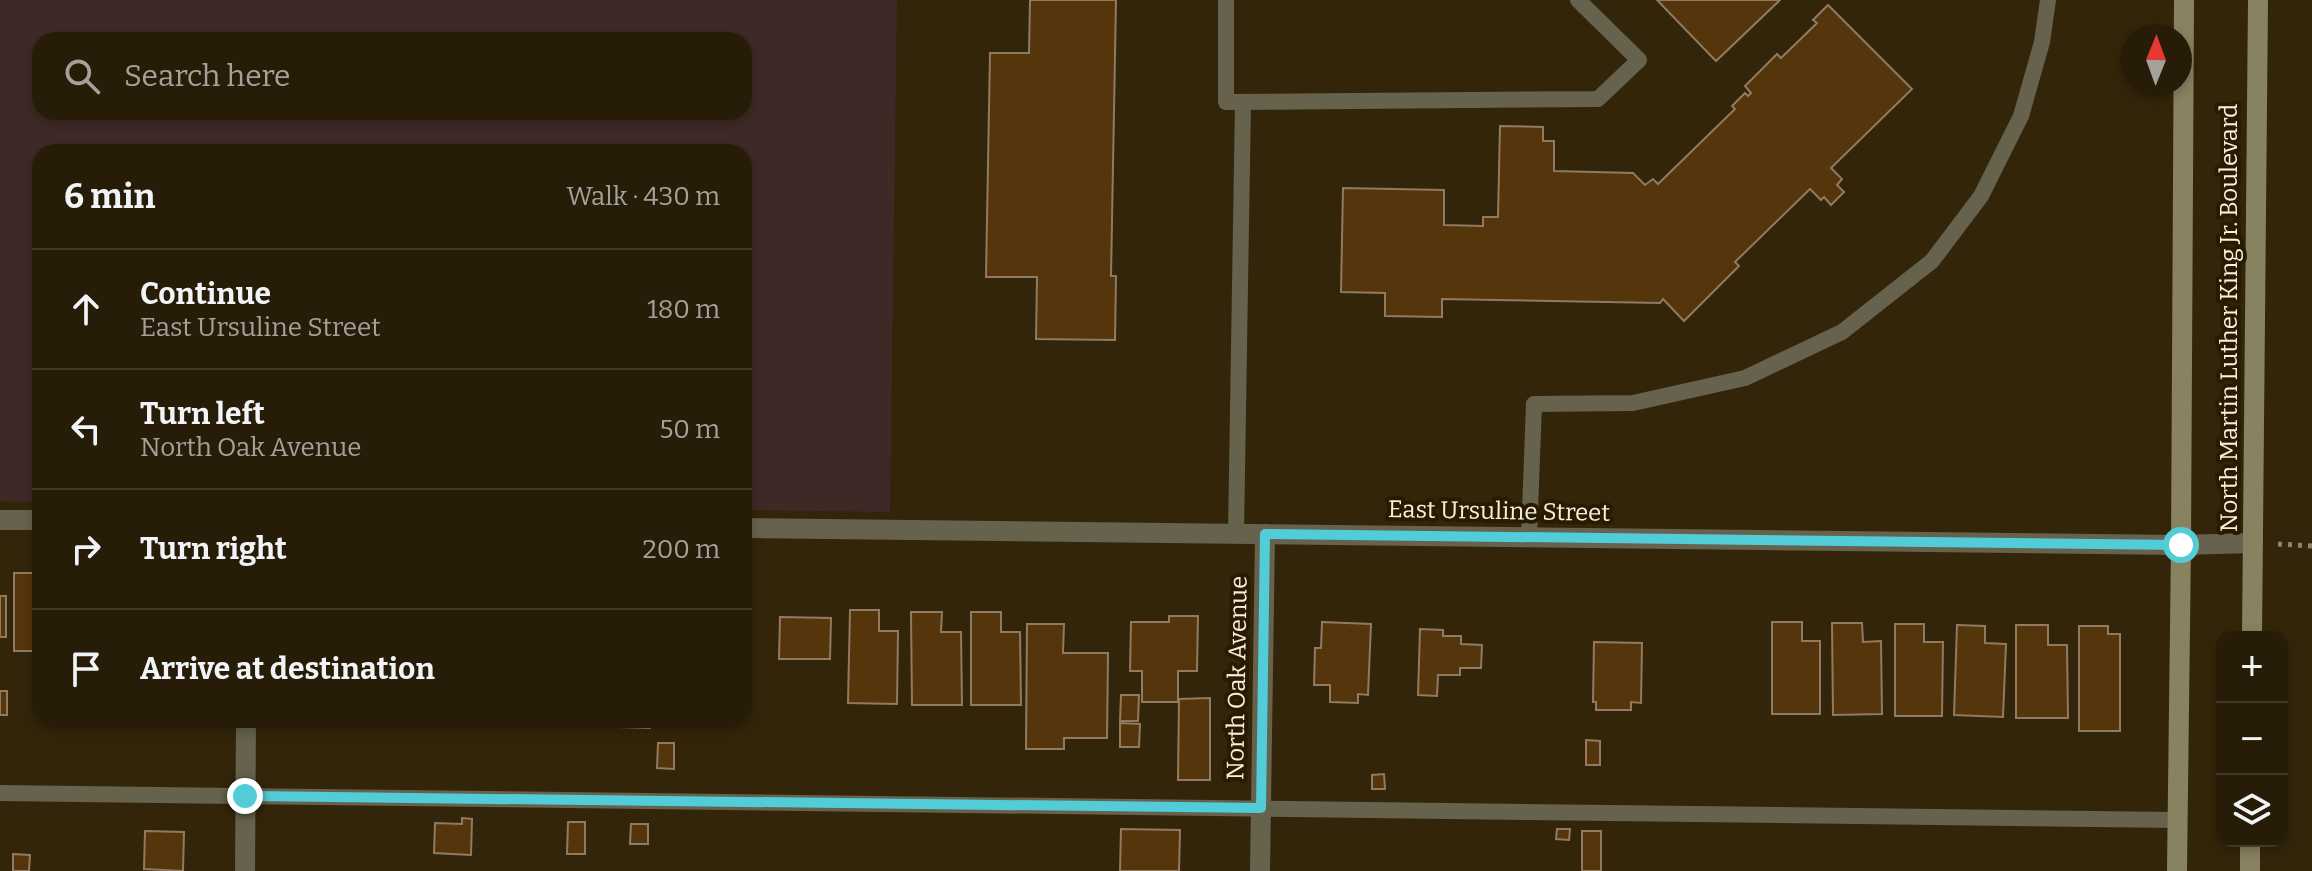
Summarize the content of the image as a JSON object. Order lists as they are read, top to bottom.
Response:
{
  "streets": {
    "main road": ["North Martin Luther King Jr. Boulevard"],
    "street": ["East Ursuline Street", "North Oak Avenue"]
  },
  "crossings": [
    ["North Martin Luther King Jr. Boulevard", "East Ursuline Street"],
    ["East Ursuline Street", "North Oak Avenue"]
  ],
  "north": "top",
  "page": {
    "search": "Search here",
    "heading": ["6 min", "Walk · 430 m"],
    "list": [
      ["Continue", "East Ursuline Street", "180 m"],
      ["Turn left", "North Oak Avenue", "50 m"],
      ["Turn right", "200 m"],
      "Arrive at destination"
    ],
    "map_buttons": ["+", "−"]
  }
}
